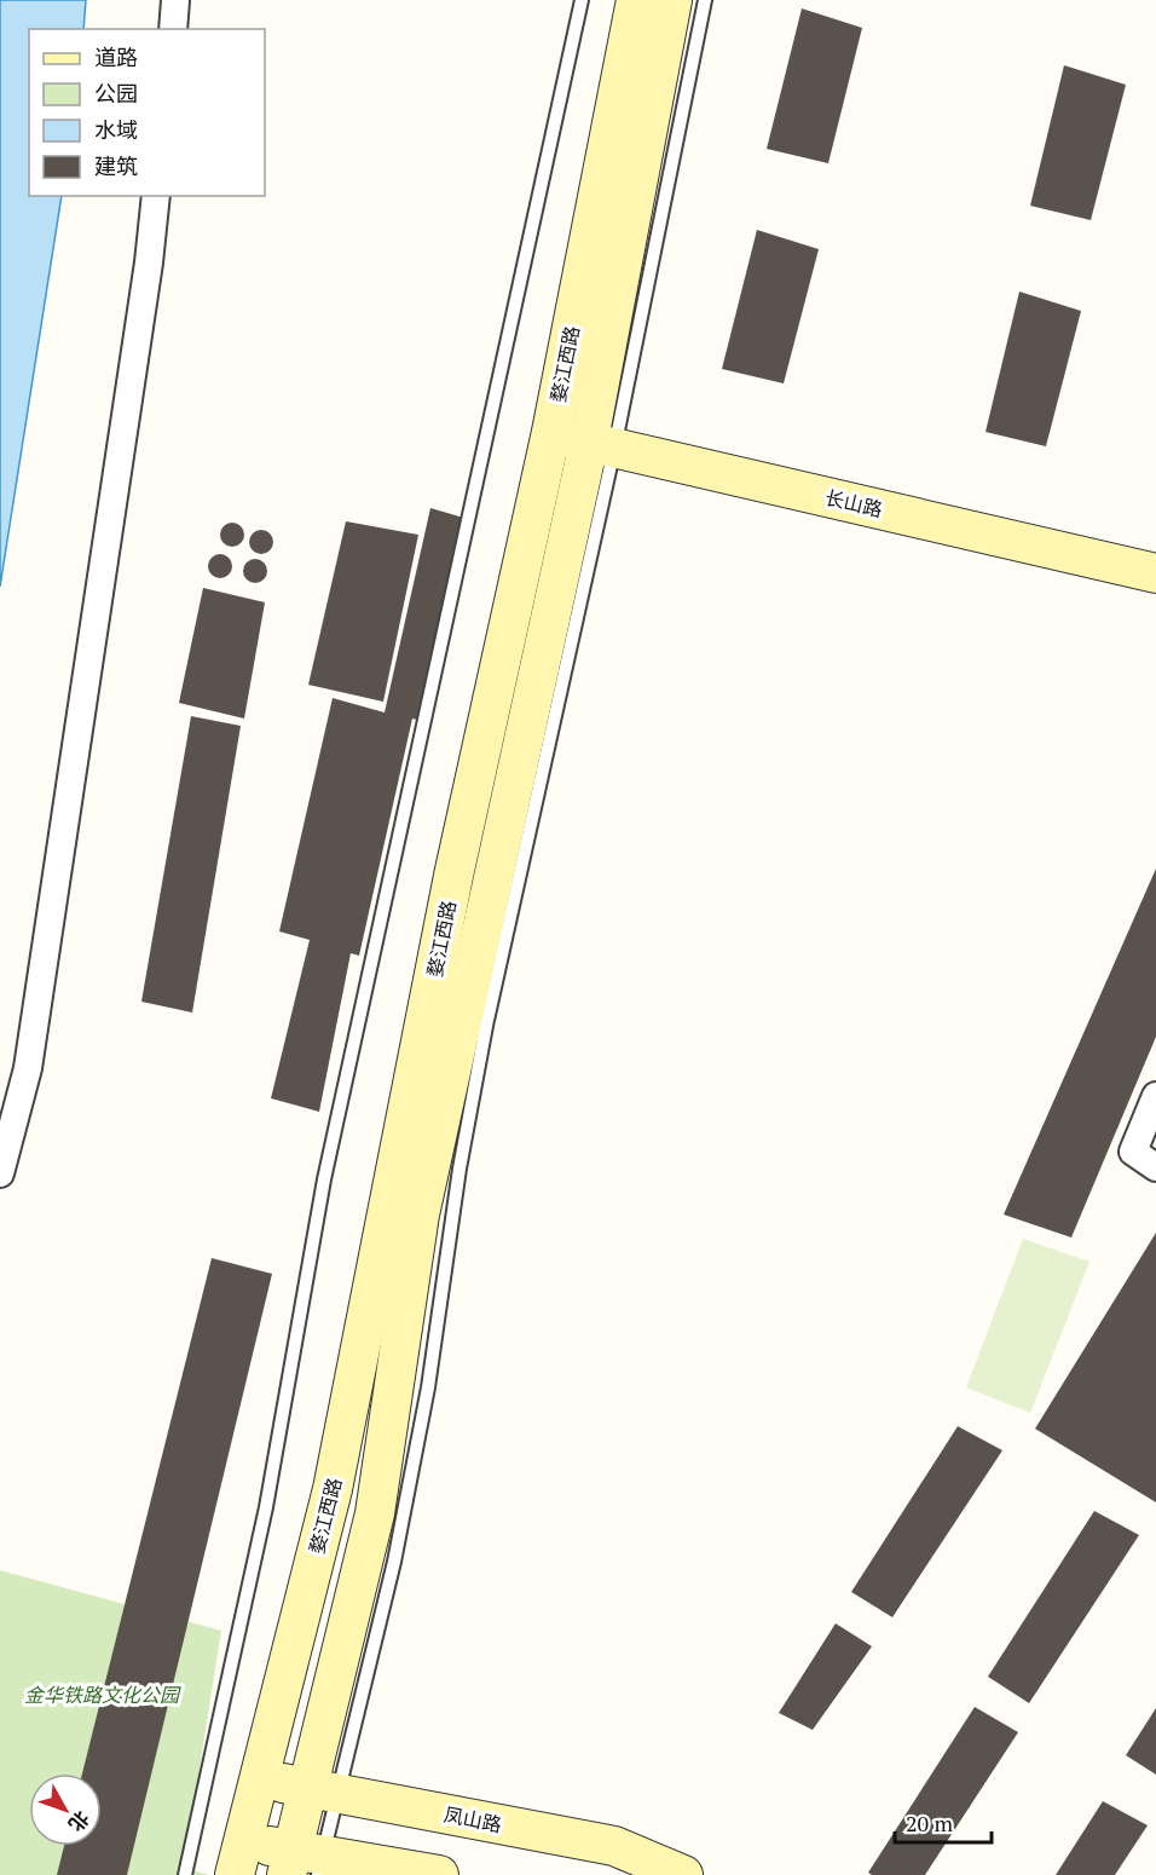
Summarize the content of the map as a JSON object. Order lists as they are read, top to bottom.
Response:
{
  "streets": {
    "main road": ["婺江西路", "长山路", "凤山路"]
  },
  "crossings": [
    ["婺江西路", "长山路"],
    ["婺江西路", "凤山路"]
  ],
  "parks": ["金华铁路文化公园"],
  "legend": [
    "道路",
    "公园",
    "水域",
    "建筑"
  ],
  "scale_bar": "20 m",
  "north": "bottom right"
}
